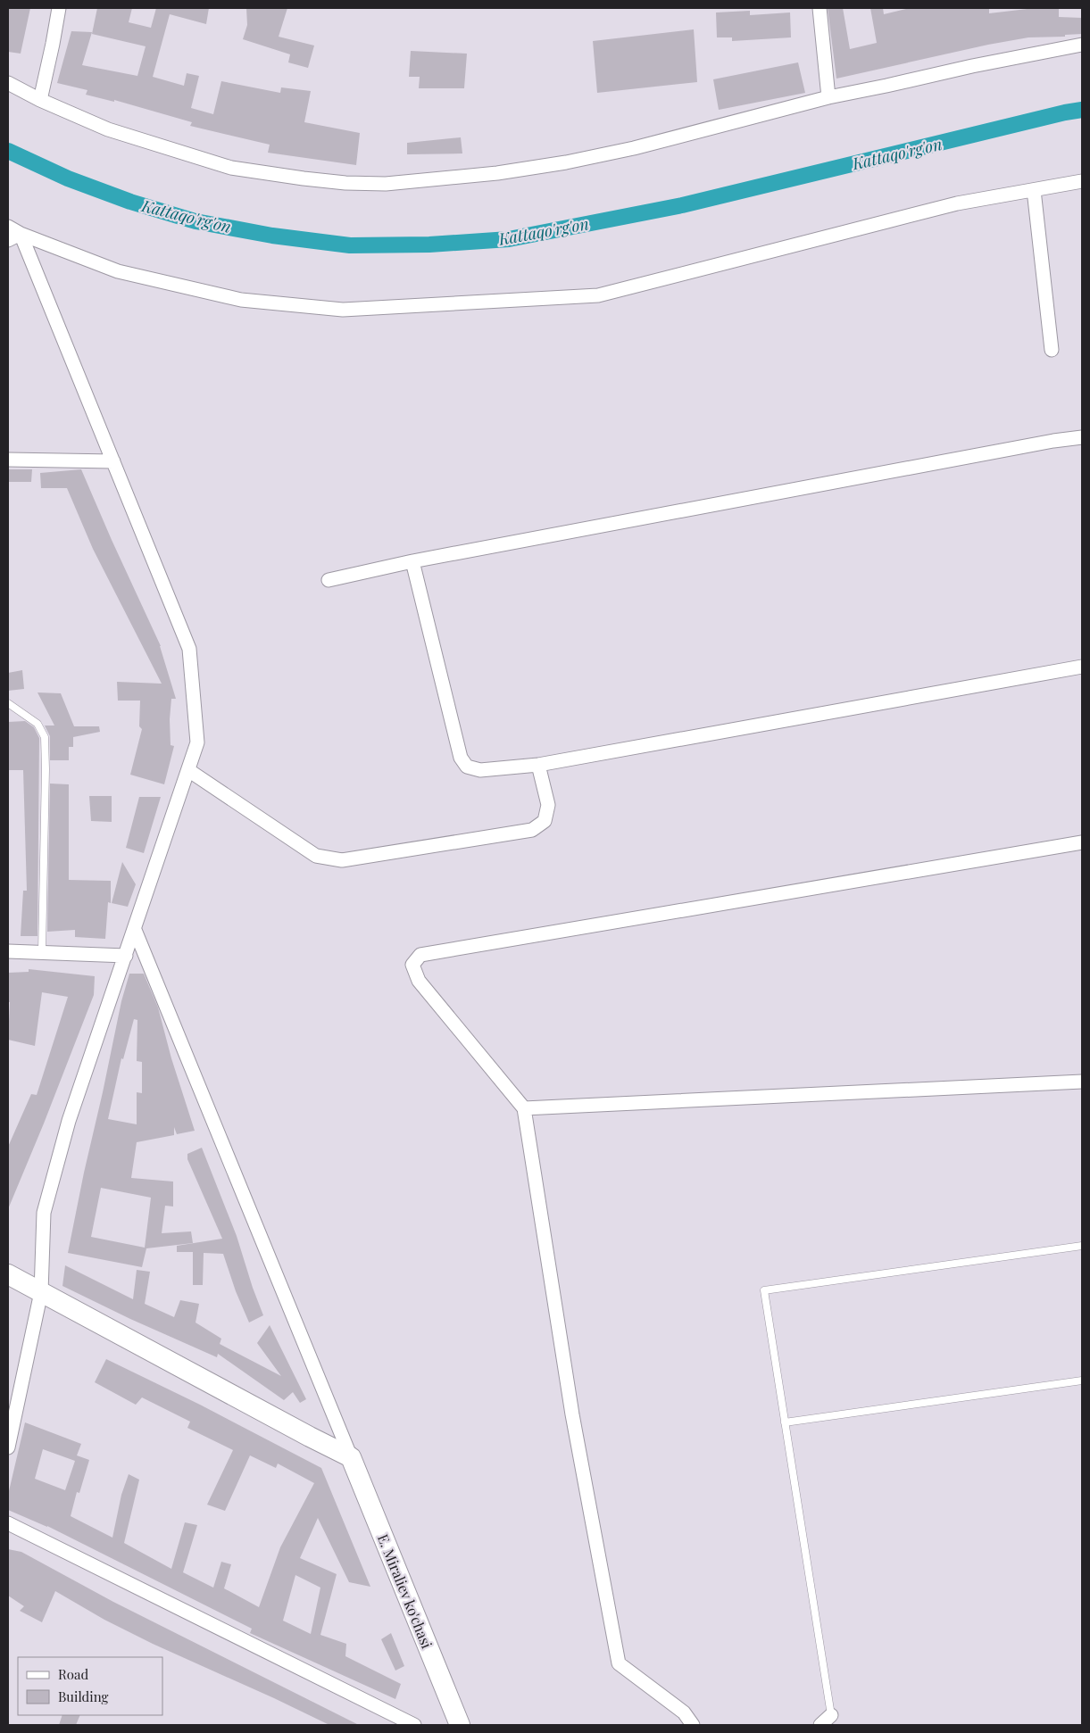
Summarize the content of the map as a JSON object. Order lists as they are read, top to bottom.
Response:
{
  "streets": {
    "street": ["E. Miraliev ko'chasi"]
  },
  "water": ["Kattaqo'rg'on"],
  "legend": ["Road", "Building"]
}
